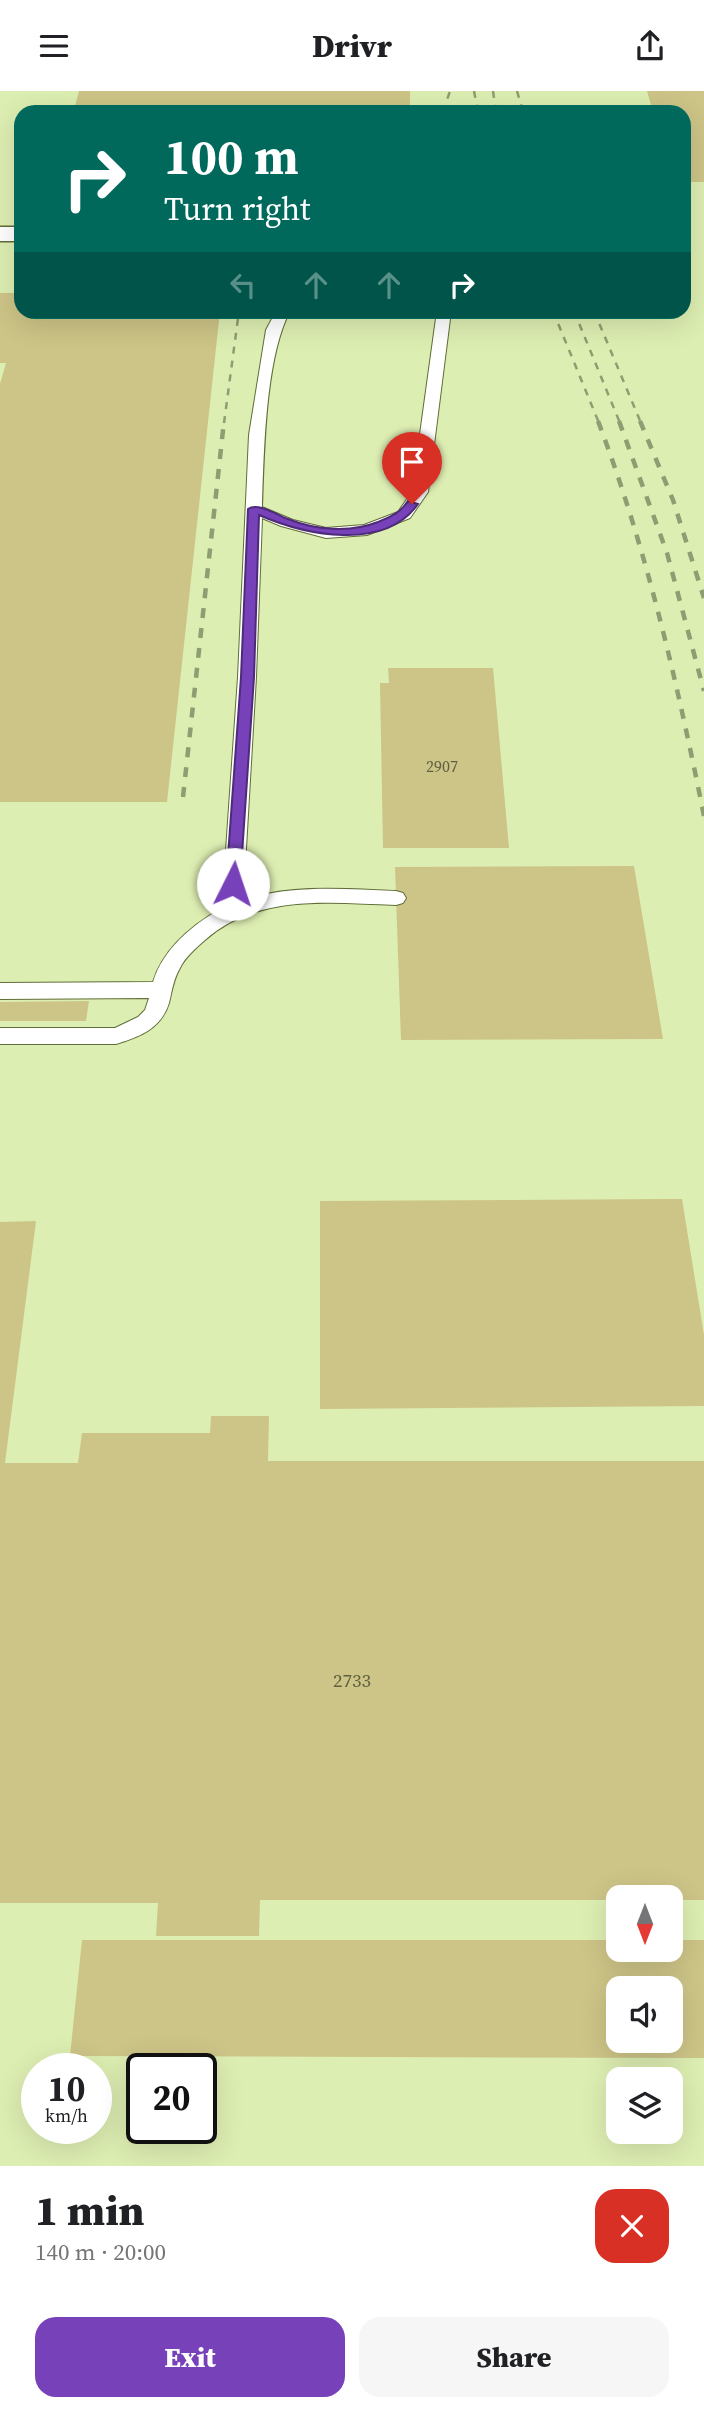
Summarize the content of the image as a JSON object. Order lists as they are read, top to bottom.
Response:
{
  "house_numbers": ["2907", "2733"],
  "north": "bottom",
  "page": {
    "header": "Drivr",
    "turn": ["100 m", "Turn right"],
    "speed": "10 km/h",
    "limit": "20",
    "heading": ["1 min", "140 m · 20:00"],
    "buttons": ["Exit", "Share"]
  }
}
